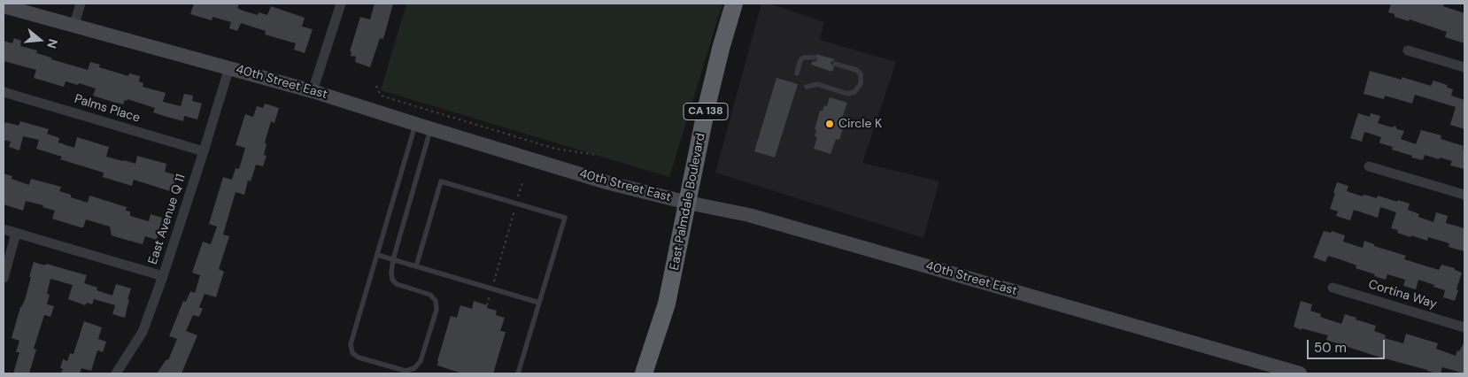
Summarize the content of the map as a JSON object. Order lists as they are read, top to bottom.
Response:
{
  "streets": {
    "highway": ["CA 138", "East Palmdale Boulevard"],
    "main road": ["40th Street East"],
    "street": ["Palms Place", "East Avenue Q 11", "Cortina Way"]
  },
  "crossings": [
    ["40th Street East", "East Palmdale Boulevard"],
    ["40th Street East", "East Avenue Q 11"],
    ["Palms Place", "East Avenue Q 11"]
  ],
  "places": ["Circle K"],
  "scale_bar": "50 m",
  "north": "right"
}
